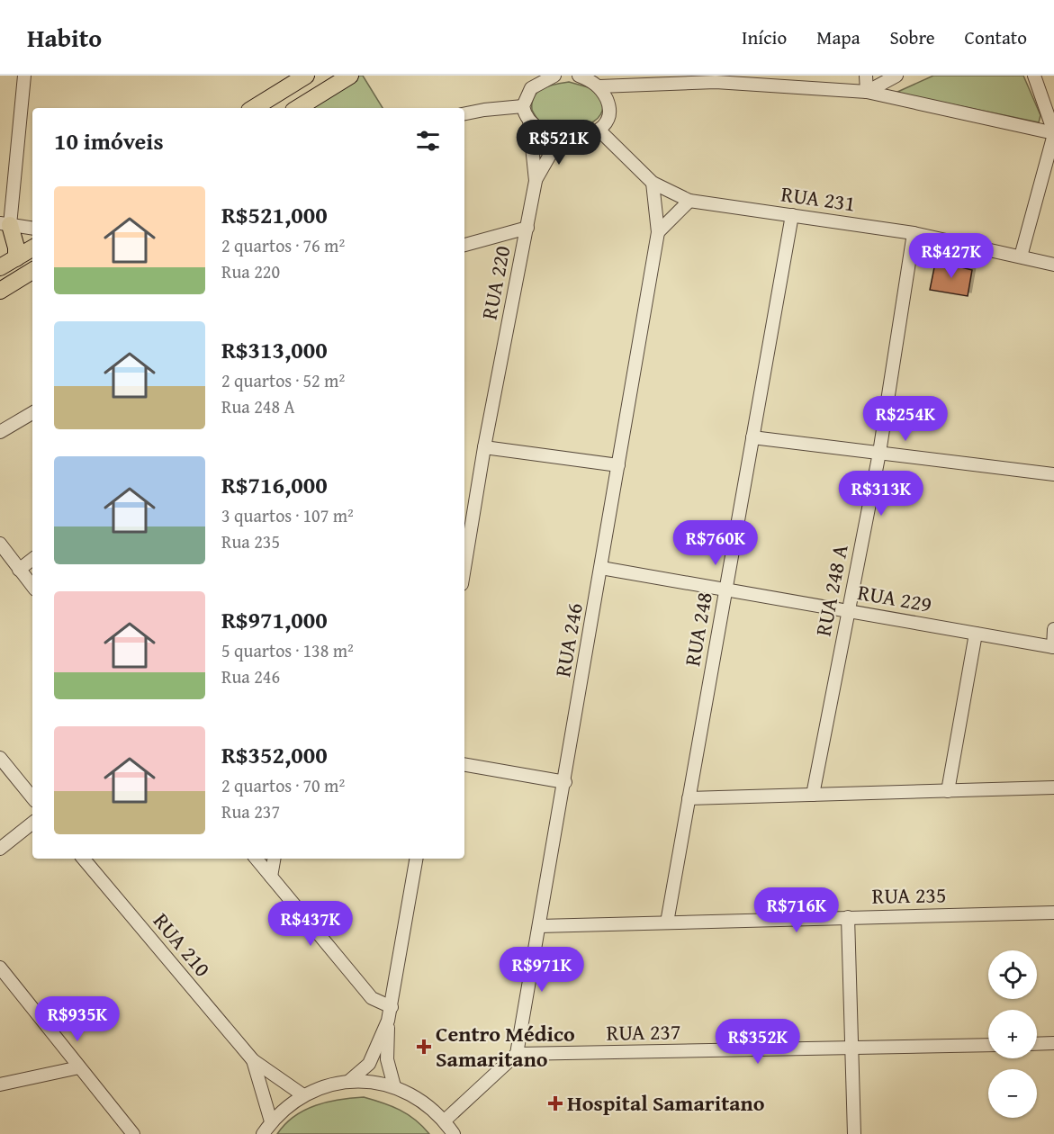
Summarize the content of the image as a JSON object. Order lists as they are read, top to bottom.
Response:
{
  "streets": {
    "street": [
      "RUA 231",
      "RUA 220",
      "RUA 248 A",
      "RUA 229",
      "RUA 248",
      "RUA 246",
      "RUA 235",
      "RUA 210",
      "RUA 237"
    ]
  },
  "crossings": [
    ["RUA 231", "RUA 248 A"],
    ["RUA 231", "RUA 248"],
    ["RUA 231", "RUA 246"],
    ["RUA 248 A", "RUA 229"],
    ["RUA 229", "RUA 248"],
    ["RUA 229", "RUA 246"],
    ["RUA 248", "RUA 235"],
    ["RUA 246", "RUA 235"],
    ["RUA 246", "RUA 237"]
  ],
  "places": {
    "health": ["Centro Médico Samaritano", "Hospital Samaritano"]
  },
  "page": {
    "header": "Habito",
    "nav": [
      "Início",
      "Mapa",
      "Sobre",
      "Contato"
    ],
    "heading": "10 imóveis",
    "price": [
      "R$521K",
      "R$427K",
      "R$254K",
      "R$313K",
      "R$760K",
      "R$716K",
      "R$437K",
      "R$971K",
      "R$935K",
      "R$352K"
    ],
    "list": [
      {
        "name": "R$521,000",
        "note": "2 quartos · 76 m² · Rua 220"
      },
      {
        "name": "R$313,000",
        "note": "2 quartos · 52 m² · Rua 248 A"
      },
      {
        "name": "R$716,000",
        "note": "3 quartos · 107 m² · Rua 235"
      },
      {
        "name": "R$971,000",
        "note": "5 quartos · 138 m² · Rua 246"
      },
      {
        "name": "R$352,000",
        "note": "2 quartos · 70 m² · Rua 237"
      }
    ],
    "map_buttons": ["+", "−"]
  }
}
